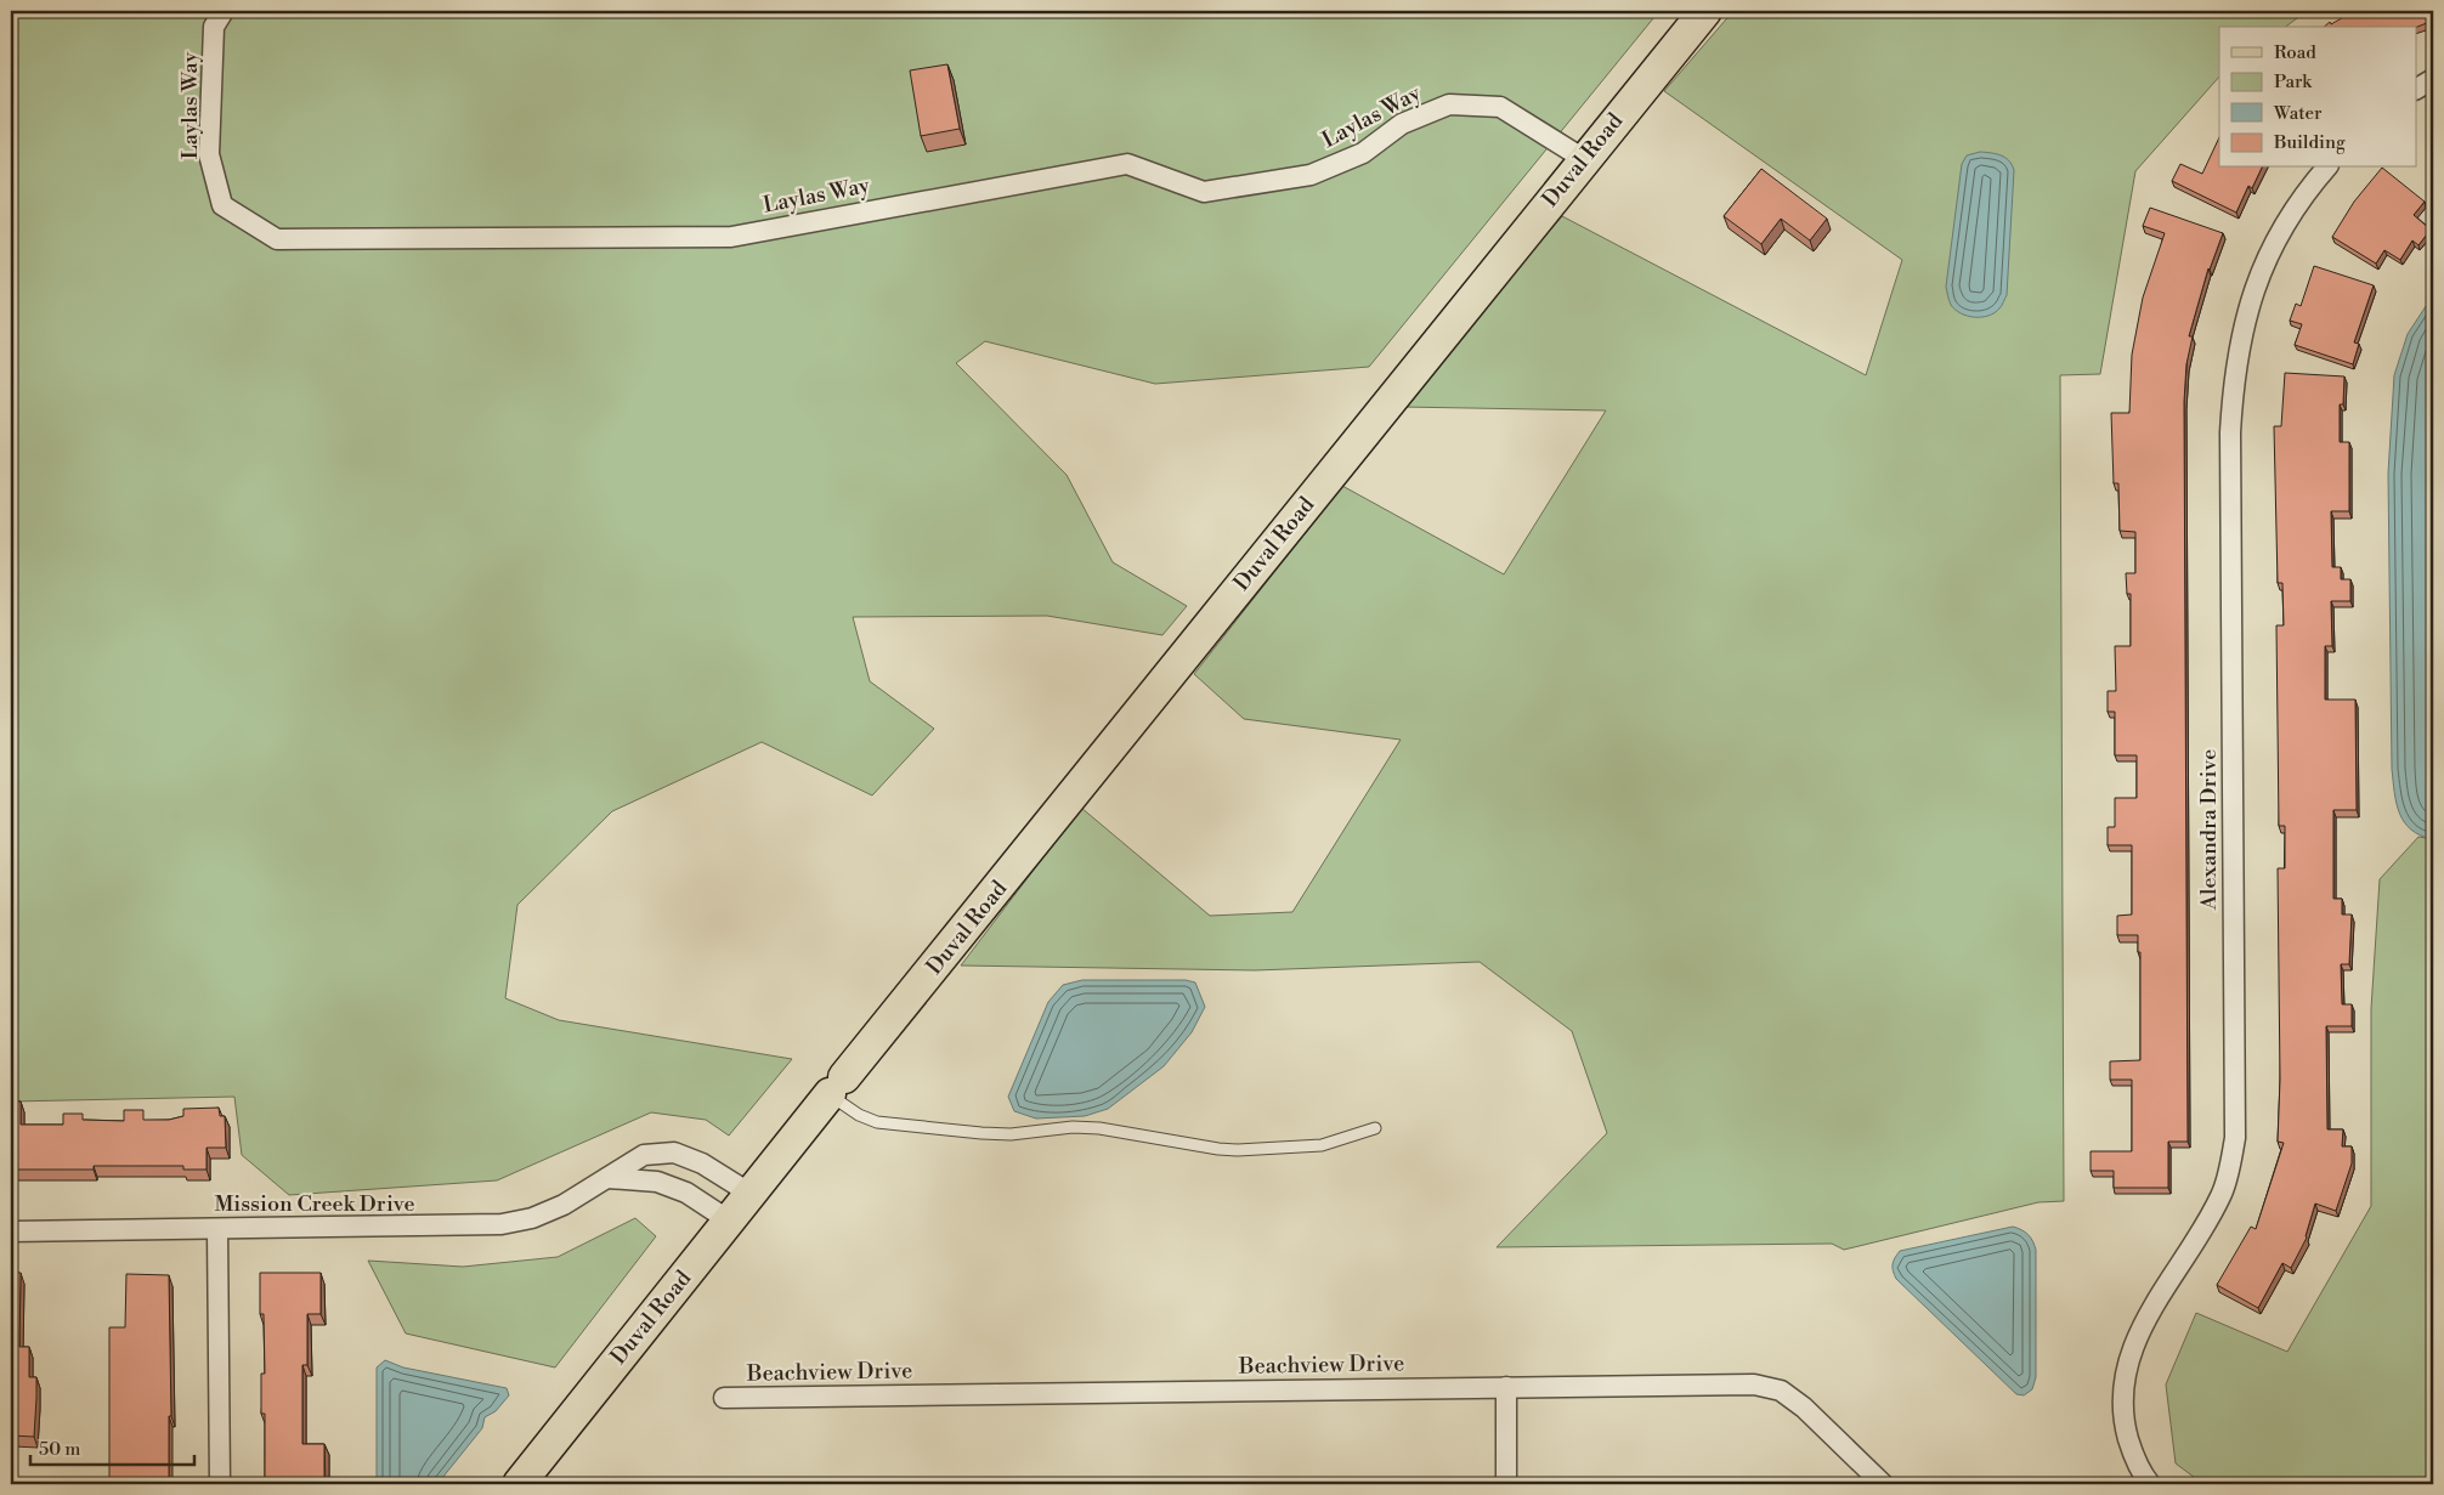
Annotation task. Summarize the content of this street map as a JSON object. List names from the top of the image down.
{
  "streets": {
    "main road": ["Duval Road"],
    "street": [
      "Laylas Way",
      "Alexandra Drive",
      "Mission Creek Drive",
      "Beachview Drive"
    ]
  },
  "crossings": [
    ["Laylas Way", "Duval Road"],
    ["Duval Road", "Mission Creek Drive"]
  ],
  "legend": [
    "Road",
    "Park",
    "Water",
    "Building"
  ],
  "scale_bar": "50 m"
}
